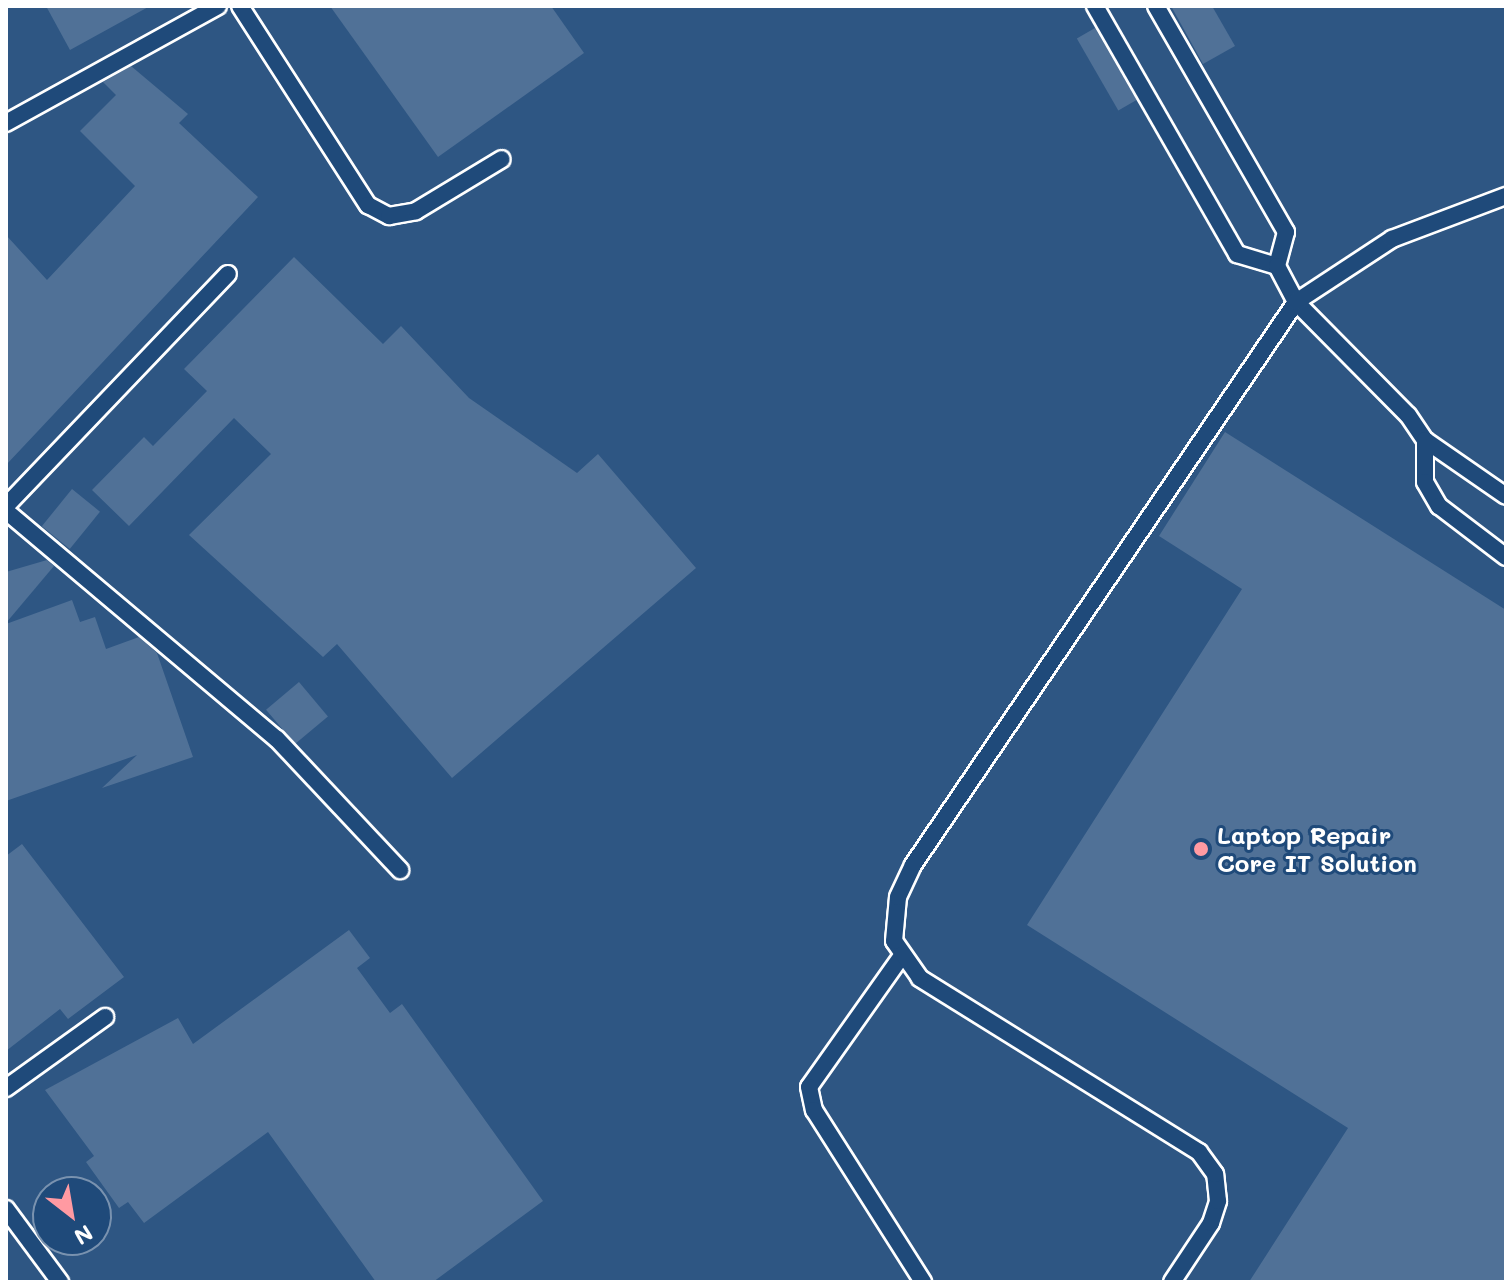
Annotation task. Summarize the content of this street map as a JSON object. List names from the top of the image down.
{
  "places": ["Laptop Repair Core IT Solution"],
  "north": "bottom right"
}
